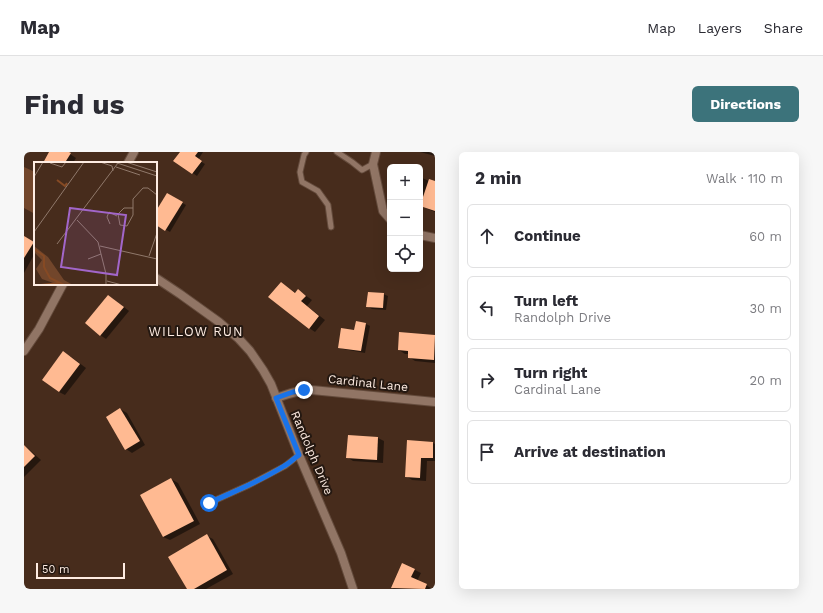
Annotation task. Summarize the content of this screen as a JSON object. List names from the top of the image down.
{
  "streets": {
    "street": ["Cardinal Lane", "Randolph Drive"]
  },
  "crossings": [
    ["Cardinal Lane", "Randolph Drive"]
  ],
  "districts": ["WILLOW RUN"],
  "scale_bar": "50 m",
  "page": {
    "header": "Map",
    "nav": ["Map", "Layers", "Share"],
    "buttons": "Directions",
    "title": "Find us",
    "heading": ["2 min", "Walk · 110 m"],
    "map_buttons": ["+", "−"],
    "list": [
      ["Continue", "60 m"],
      ["Turn left", "Randolph Drive", "30 m"],
      ["Turn right", "Cardinal Lane", "20 m"],
      "Arrive at destination"
    ],
    "scale": "50 m"
  }
}
